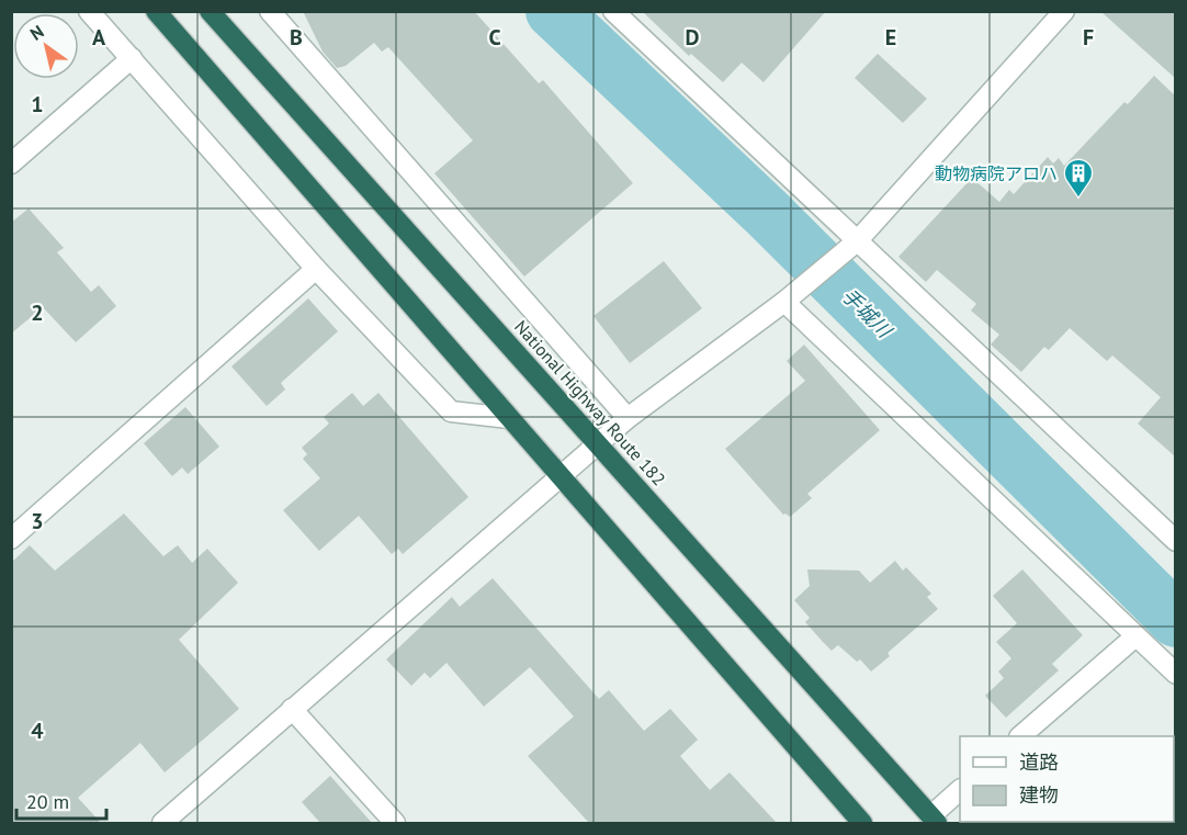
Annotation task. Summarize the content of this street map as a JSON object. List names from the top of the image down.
{
  "streets": {
    "highway": ["National Highway Route 182"]
  },
  "water": ["手城川"],
  "places": {
    "building": ["動物病院アロハ"]
  },
  "legend": ["道路", "建物"],
  "scale_bar": "20 m",
  "north": "top left",
  "grid": {
    "columns": [
      "A",
      "B",
      "C",
      "D",
      "E",
      "F"
    ],
    "rows": [
      "1",
      "2",
      "3",
      "4"
    ]
  }
}
